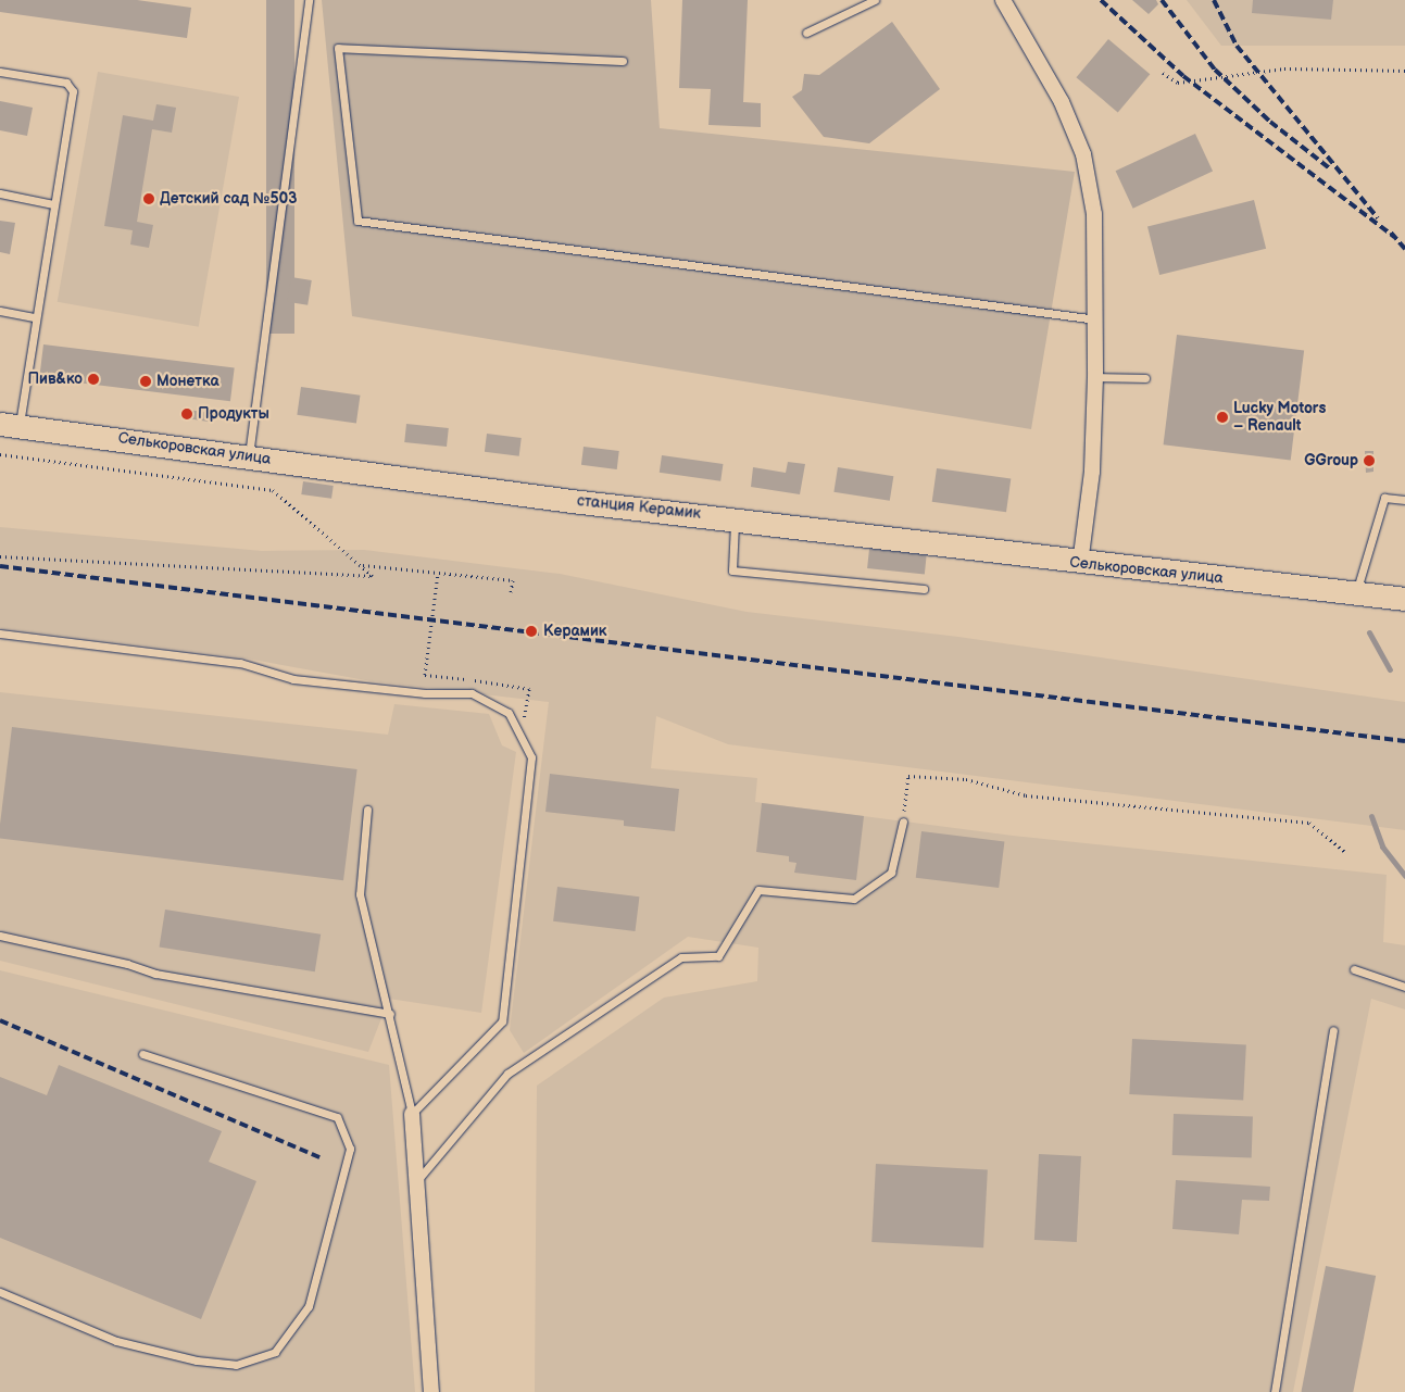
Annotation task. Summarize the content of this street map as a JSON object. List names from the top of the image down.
{
  "streets": {
    "main road": ["Селькоровская улица", "станция Керамик"]
  },
  "crossings": [
    ["Селькоровская улица", "станция Керамик"]
  ],
  "places": [
    "Детский сад №503",
    "Пив&ко",
    "Монетка",
    "Продукты",
    "Lucky Motors – Renault",
    "GGroup",
    "Керамик"
  ]
}
